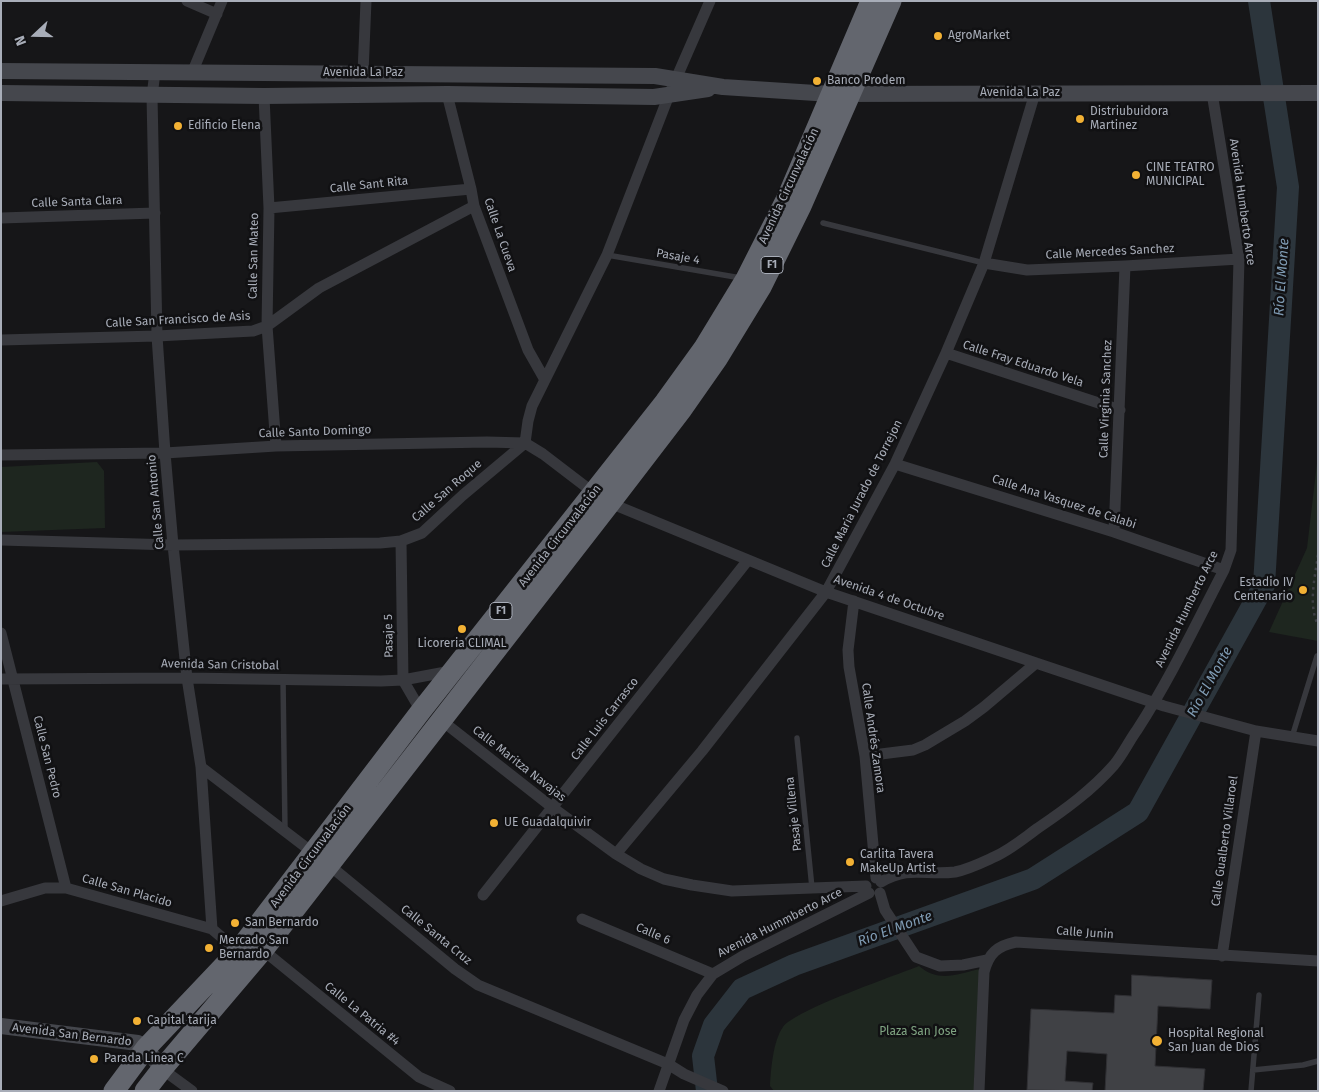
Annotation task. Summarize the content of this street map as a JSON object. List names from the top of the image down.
{
  "streets": {
    "highway": ["Avenida Circunvalación", "F1"],
    "street": [
      "Avenida La Paz",
      "Calle Sant Rita",
      "Calle Santa Clara",
      "Avenida Humberto Arce",
      "Calle La Cueva",
      "Calle Mercedes Sanchez",
      "Calle San Mateo",
      "Calle San Francisco de Asis",
      "Calle Fray Eduardo Vela",
      "Calle Virginia Sanchez",
      "Calle Santo Domingo",
      "Calle San Roque",
      "Calle Maria Jurado de Torrejon",
      "Calle San Antonio",
      "Calle Ana Vasquez de Calabi",
      "Avenida 4 de Octubre",
      "Pasaje 5",
      "Avenida San Cristobal",
      "Calle Luis Carrasco",
      "Calle Andrés Zamora",
      "Calle San Pedro",
      "Calle Maritza Navajas",
      "Calle Gualberto Villaroel",
      "Calle San Placido",
      "Avenida Hummberto Arce",
      "Calle Junin",
      "Calle 6",
      "Calle Santa Cruz",
      "Calle La Patria #4",
      "Avenida San Bernardo"
    ],
    "lane": ["Pasaje 4", "Pasaje Villena"]
  },
  "crossings": [
    ["Avenida La Paz", "Avenida Circunvalación"],
    ["Avenida La Paz", "Avenida Humberto Arce"],
    ["Avenida La Paz", "Calle La Cueva"],
    ["Avenida La Paz", "Calle San Mateo"],
    ["Avenida La Paz", "Calle Maria Jurado de Torrejon"],
    ["Avenida La Paz", "Calle San Antonio"],
    ["Calle Sant Rita", "Calle La Cueva"],
    ["Calle Sant Rita", "Calle San Mateo"],
    ["Avenida Circunvalación", "Pasaje 4"],
    ["Avenida Circunvalación", "Avenida 4 de Octubre"],
    ["Avenida Circunvalación", "Calle Maritza Navajas"],
    ["Avenida Circunvalación", "Calle San Placido"],
    ["Avenida Circunvalación", "Calle Santa Cruz"],
    ["Avenida Circunvalación", "Calle La Patria #4"],
    ["Avenida Circunvalación", "Avenida San Bernardo"],
    ["Calle Santa Clara", "Calle San Antonio"],
    ["Avenida Humberto Arce", "Calle Mercedes Sanchez"],
    ["Avenida Humberto Arce", "Calle Ana Vasquez de Calabi"],
    ["Avenida Humberto Arce", "Avenida 4 de Octubre"],
    ["Avenida Humberto Arce", "Calle Andrés Zamora"],
    ["Avenida Humberto Arce", "Calle Maritza Navajas"],
    ["Avenida Humberto Arce", "Avenida Hummberto Arce"],
    ["Calle La Cueva", "Calle San Francisco de Asis"],
    ["Calle Mercedes Sanchez", "Calle Virginia Sanchez"],
    ["Calle Mercedes Sanchez", "Calle Maria Jurado de Torrejon"],
    ["Calle San Mateo", "Calle San Francisco de Asis"],
    ["Calle San Mateo", "Calle Santo Domingo"],
    ["Calle San Francisco de Asis", "Calle San Antonio"],
    ["Calle Fray Eduardo Vela", "Calle Virginia Sanchez"],
    ["Calle Fray Eduardo Vela", "Calle Maria Jurado de Torrejon"],
    ["Calle Virginia Sanchez", "Calle Ana Vasquez de Calabi"],
    ["Calle Santo Domingo", "Calle San Roque"],
    ["Calle Santo Domingo", "Calle San Antonio"],
    ["Calle San Roque", "Calle San Antonio"],
    ["Calle San Roque", "Pasaje 5"],
    ["Calle Maria Jurado de Torrejon", "Calle Ana Vasquez de Calabi"],
    ["Calle Maria Jurado de Torrejon", "Avenida 4 de Octubre"],
    ["Calle Maria Jurado de Torrejon", "Calle Maritza Navajas"],
    ["Calle San Antonio", "Avenida San Cristobal"],
    ["Calle San Antonio", "Calle San Placido"],
    ["Calle San Antonio", "Calle Santa Cruz"],
    ["Avenida 4 de Octubre", "Calle Luis Carrasco"],
    ["Avenida 4 de Octubre", "Calle Andrés Zamora"],
    ["Avenida 4 de Octubre", "Calle Gualberto Villaroel"],
    ["Pasaje 5", "Avenida San Cristobal"],
    ["Avenida San Cristobal", "Calle San Pedro"],
    ["Calle Luis Carrasco", "Calle Maritza Navajas"],
    ["Calle Andrés Zamora", "Calle Maritza Navajas"],
    ["Calle Andrés Zamora", "Avenida Hummberto Arce"],
    ["Calle Andrés Zamora", "Calle Junin"],
    ["Calle San Pedro", "Calle San Placido"],
    ["Calle Maritza Navajas", "Pasaje Villena"],
    ["Calle Maritza Navajas", "Avenida Hummberto Arce"],
    ["Calle Gualberto Villaroel", "Calle Junin"],
    ["Avenida Hummberto Arce", "Calle 6"],
    ["Avenida Hummberto Arce", "Calle Santa Cruz"]
  ],
  "water": ["Río El Monte"],
  "parks": ["Plaza San Jose"],
  "places": [
    "AgroMarket",
    "Banco Prodem",
    "Distriubuidora Martinez",
    "Edificio Elena",
    "CINE TEATRO MUNICIPAL",
    "Estadio IV Centenario",
    "Licoreria CLIMAL",
    "UE Guadalquivir",
    "Carlita Tavera MakeUp Artist",
    "San Bernardo",
    "Mercado San Bernardo",
    "Capital tarija",
    "Hospital Regional San Juan de Dios",
    "Parada Linea C"
  ],
  "north": "left"
}
